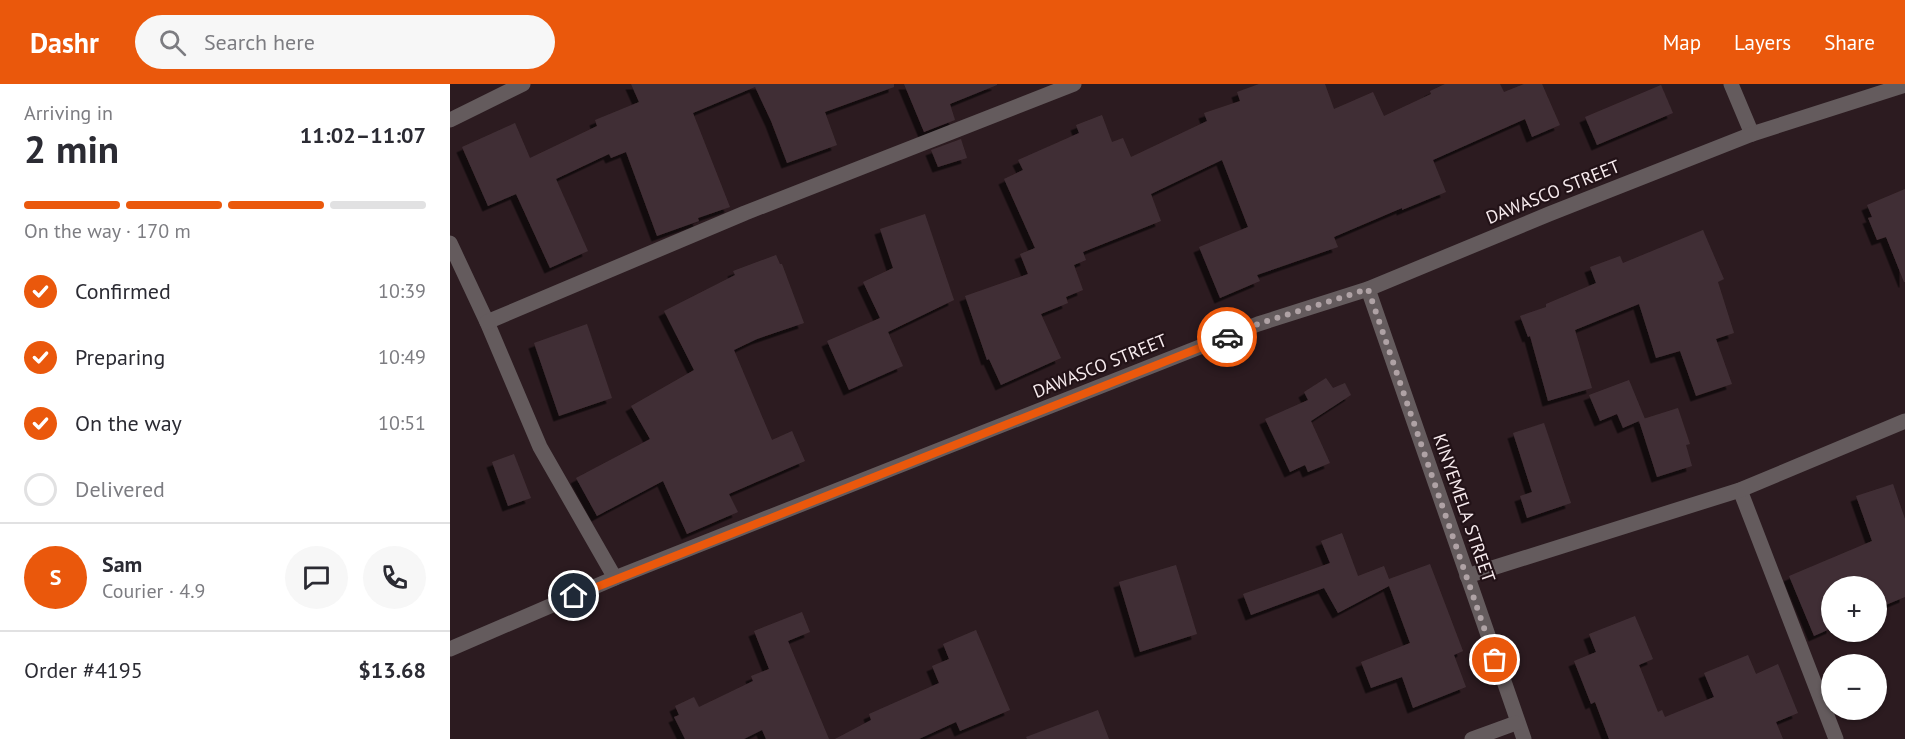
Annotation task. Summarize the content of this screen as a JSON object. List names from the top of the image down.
{
  "streets": {
    "street": ["DAWASCO STREET", "KINYEMELA STREET"]
  },
  "crossings": [
    ["DAWASCO STREET", "KINYEMELA STREET"]
  ],
  "page": {
    "header": "Dashr",
    "search": "Search here",
    "nav": ["Map", "Layers", "Share"],
    "heading": ["2 min", "Arriving in", "11:02–11:07"],
    "panel": [
      "Sam",
      "Courier · 4.9",
      "Order #4195",
      "$13.68"
    ],
    "bar": "On the way · 170 m",
    "list": [
      ["Confirmed", "10:39"],
      ["Preparing", "10:49"],
      ["On the way", "10:51"],
      "Delivered"
    ],
    "round": "S",
    "map_buttons": ["+", "−"]
  }
}
